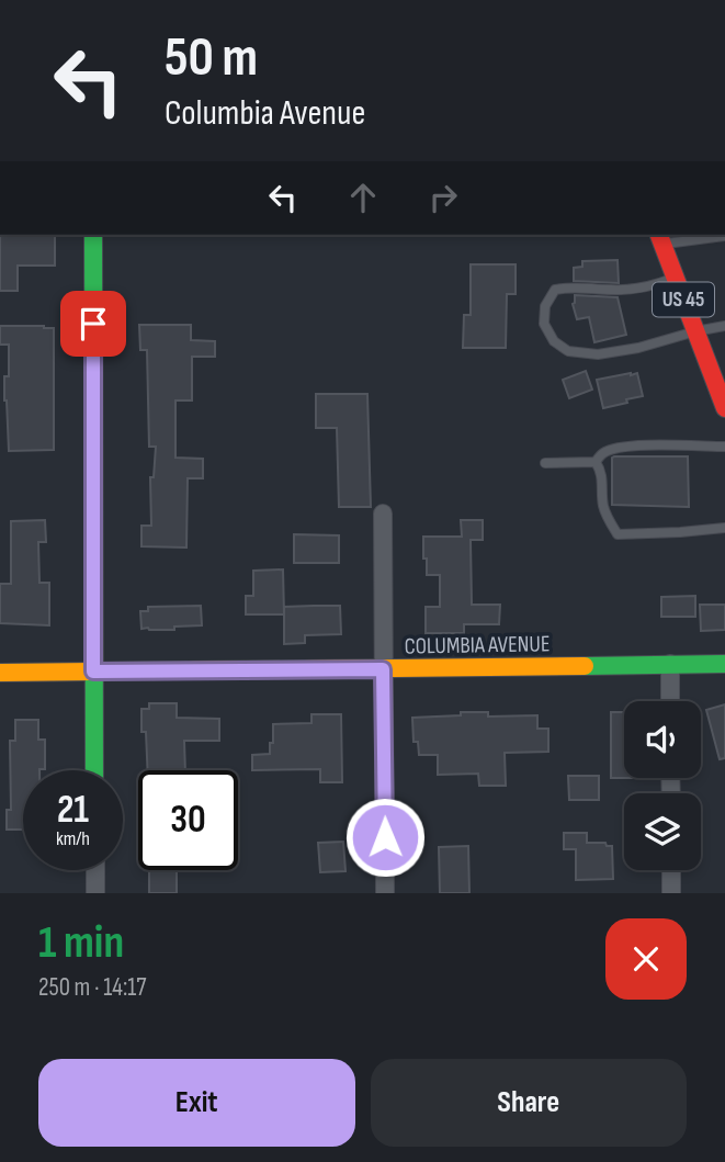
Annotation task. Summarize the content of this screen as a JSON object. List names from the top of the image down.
{
  "streets": {
    "street": ["US 45", "COLUMBIA AVENUE"]
  },
  "page": {
    "turn": ["50 m", "Columbia Avenue"],
    "speed": "21 km/h",
    "limit": "30",
    "heading": ["1 min", "250 m · 14:17"],
    "buttons": ["Exit", "Share"]
  }
}
